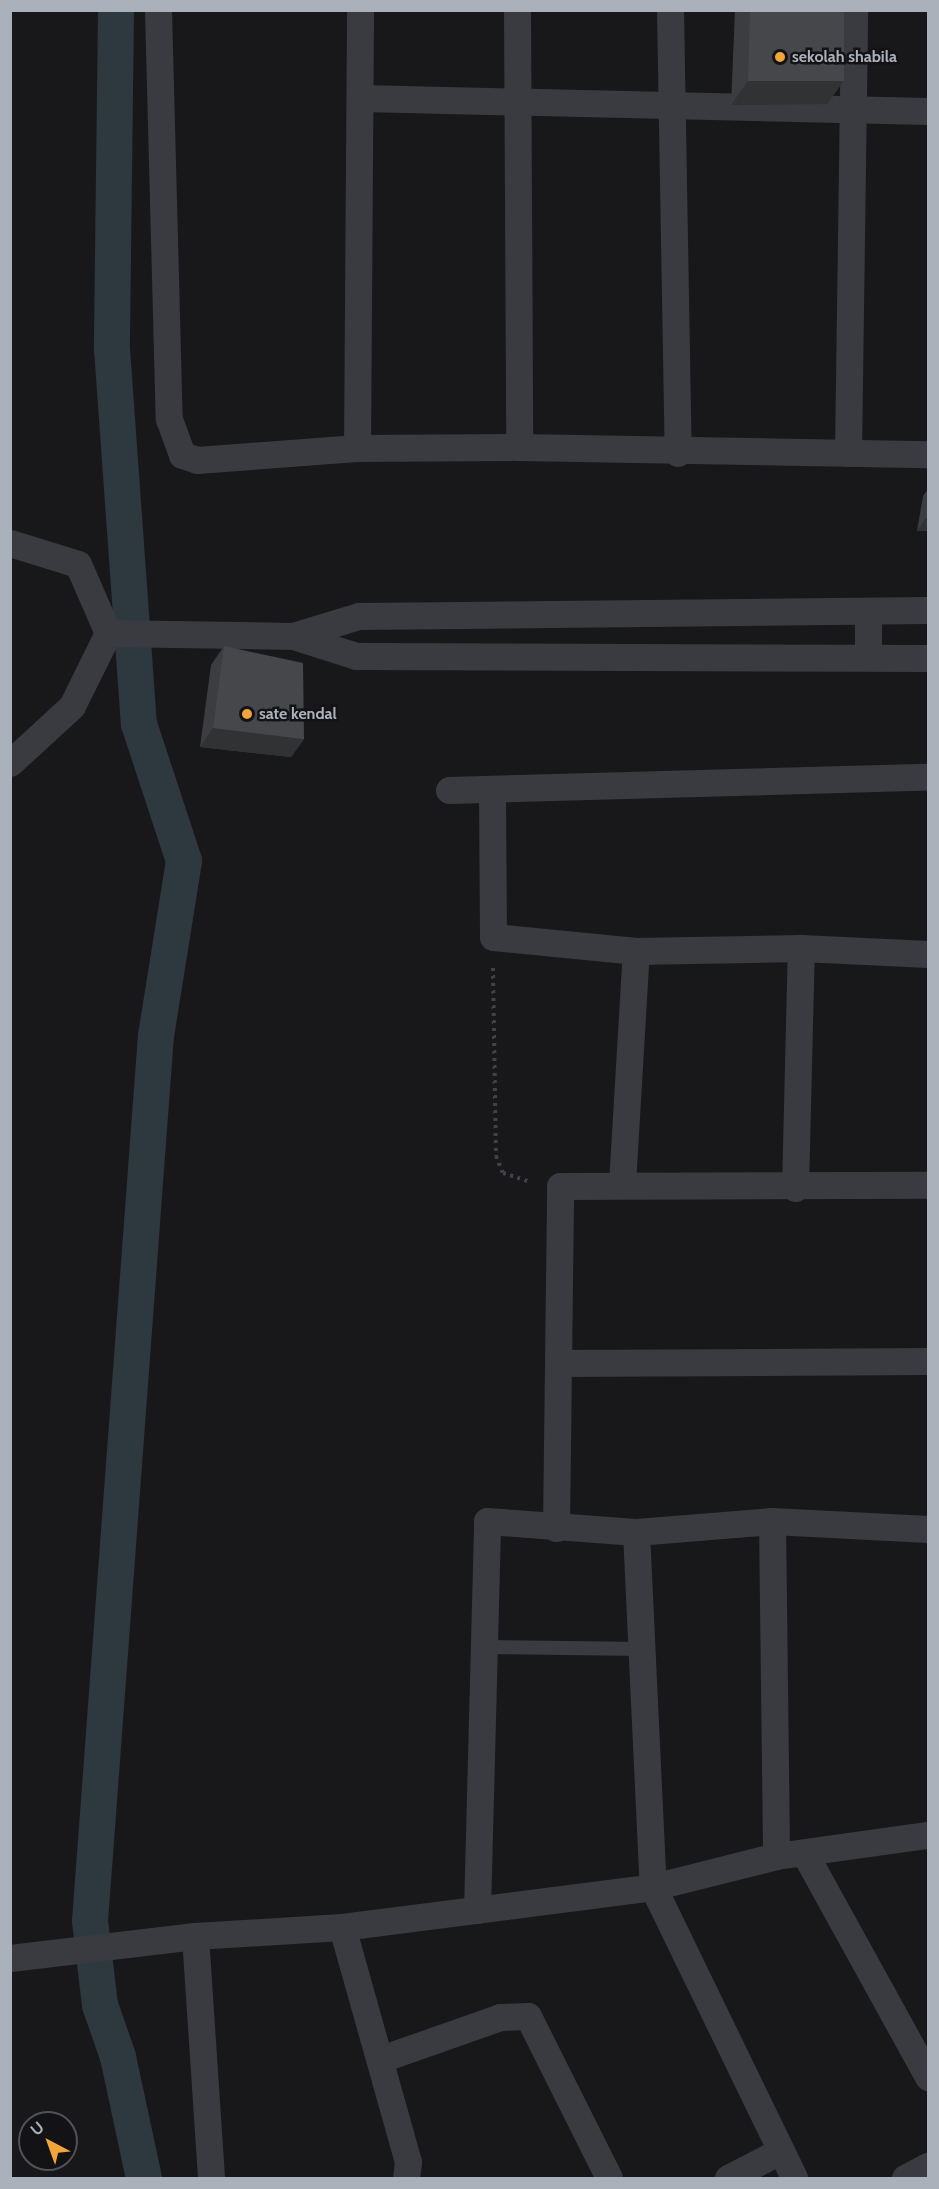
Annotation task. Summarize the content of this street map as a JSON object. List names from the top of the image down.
{
  "places": ["sekolah shabila", "sate kendal"],
  "north": "top left"
}
